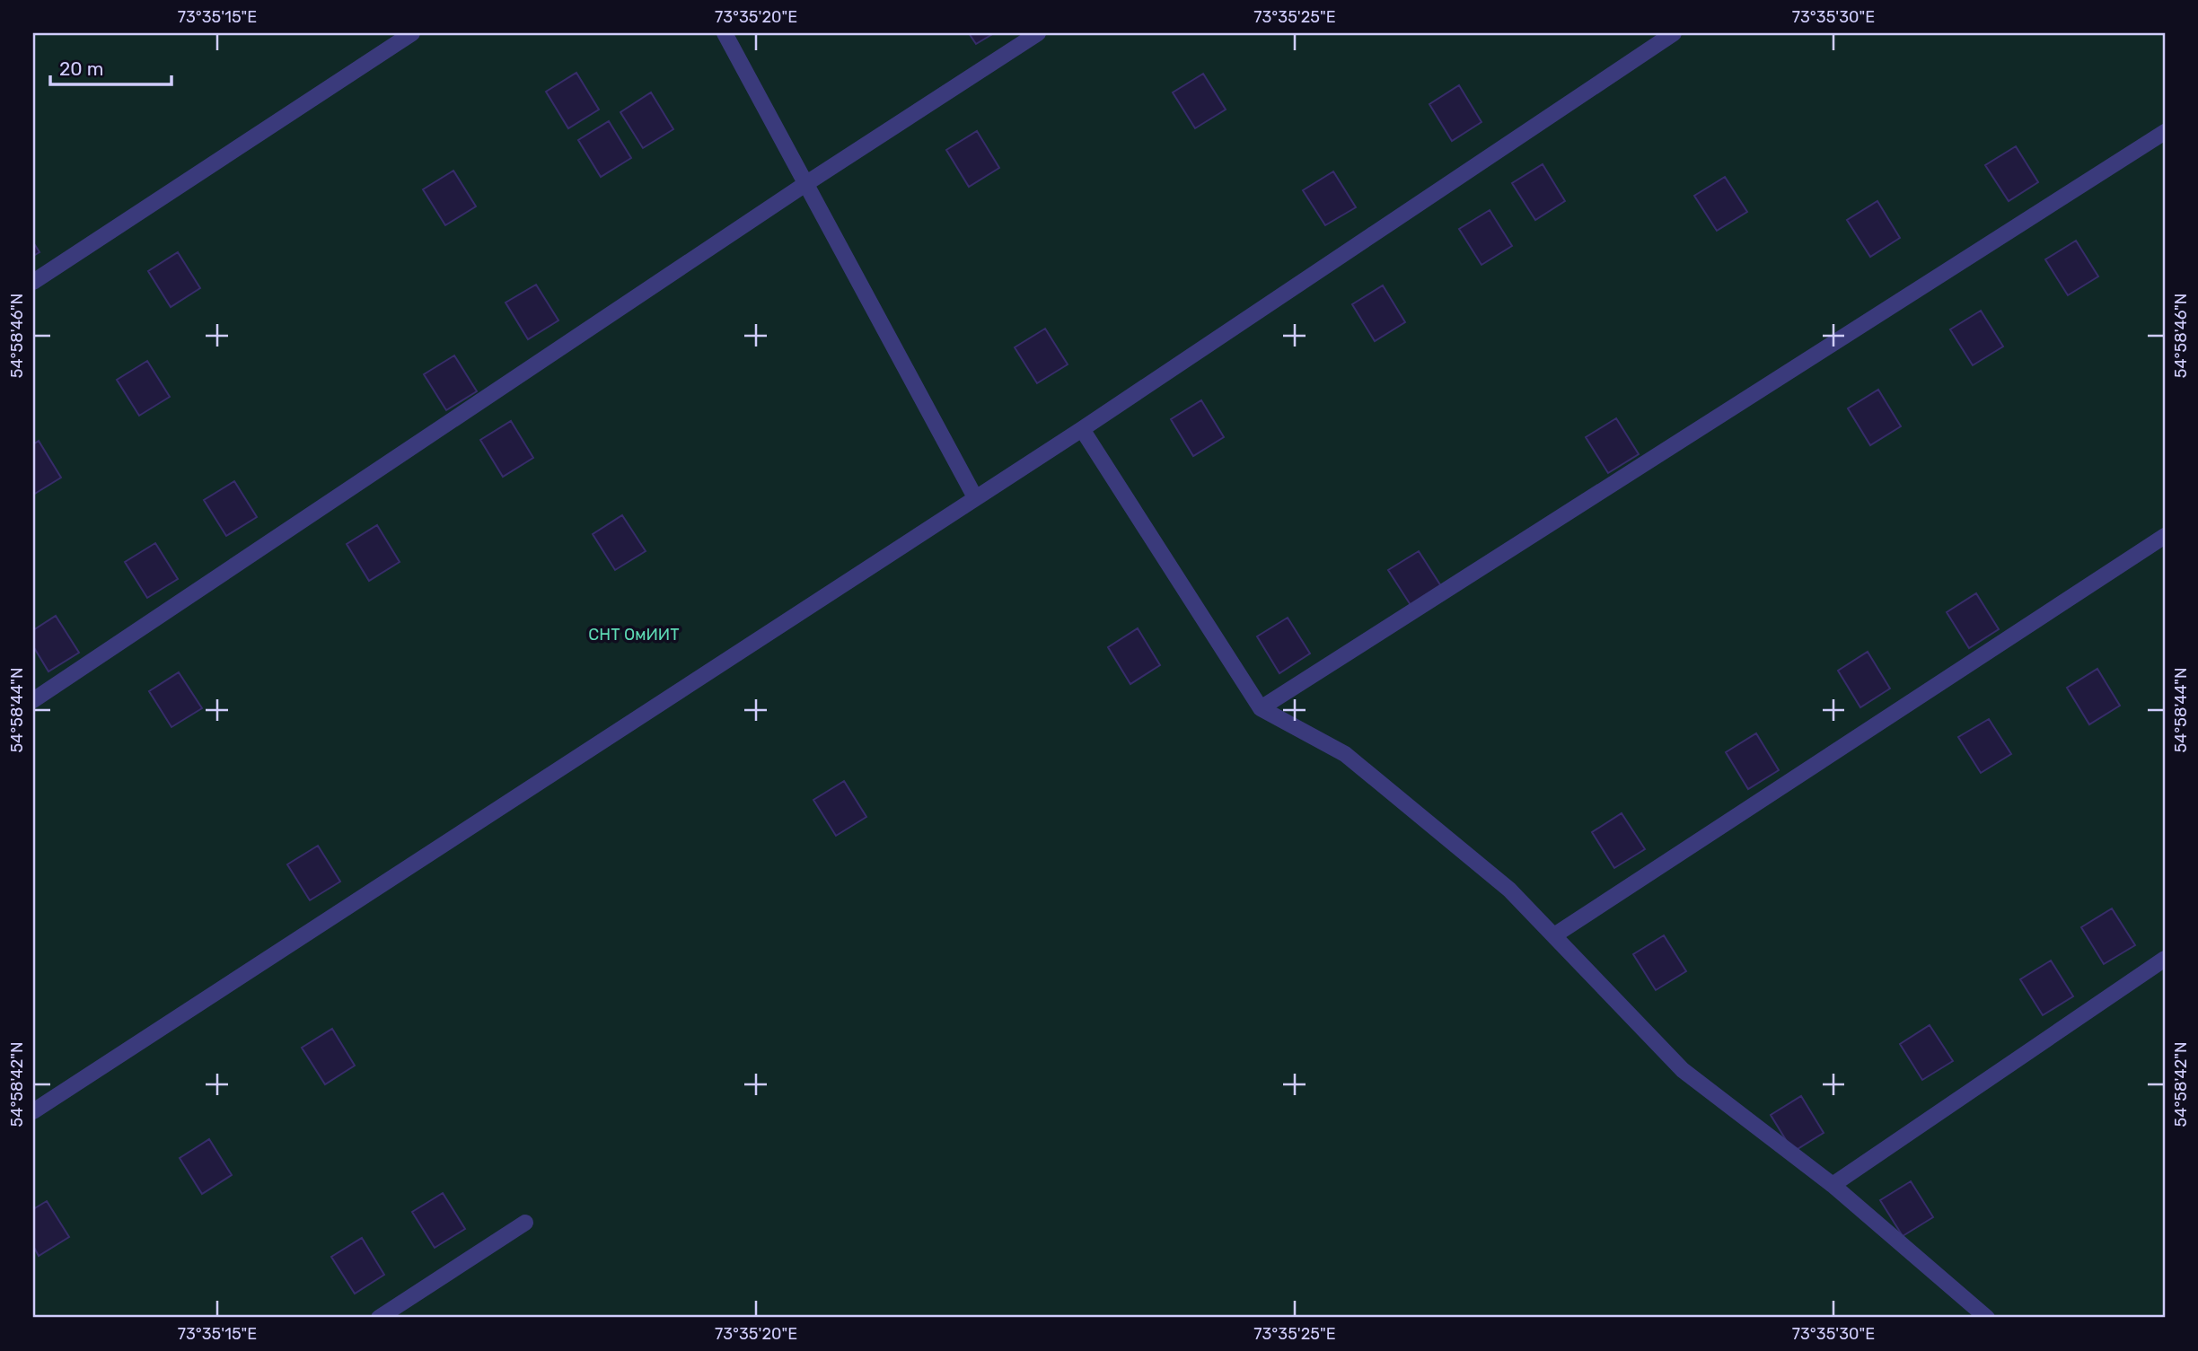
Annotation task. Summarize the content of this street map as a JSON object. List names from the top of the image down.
{
  "parks": ["СНТ ОмИИТ"],
  "scale_bar": "20 m",
  "coordinates": [
    "73°35'15\"E",
    "73°35'20\"E",
    "73°35'25\"E",
    "73°35'30\"E",
    "54°58'46\"N",
    "54°58'44\"N",
    "54°58'42\"N"
  ]
}
